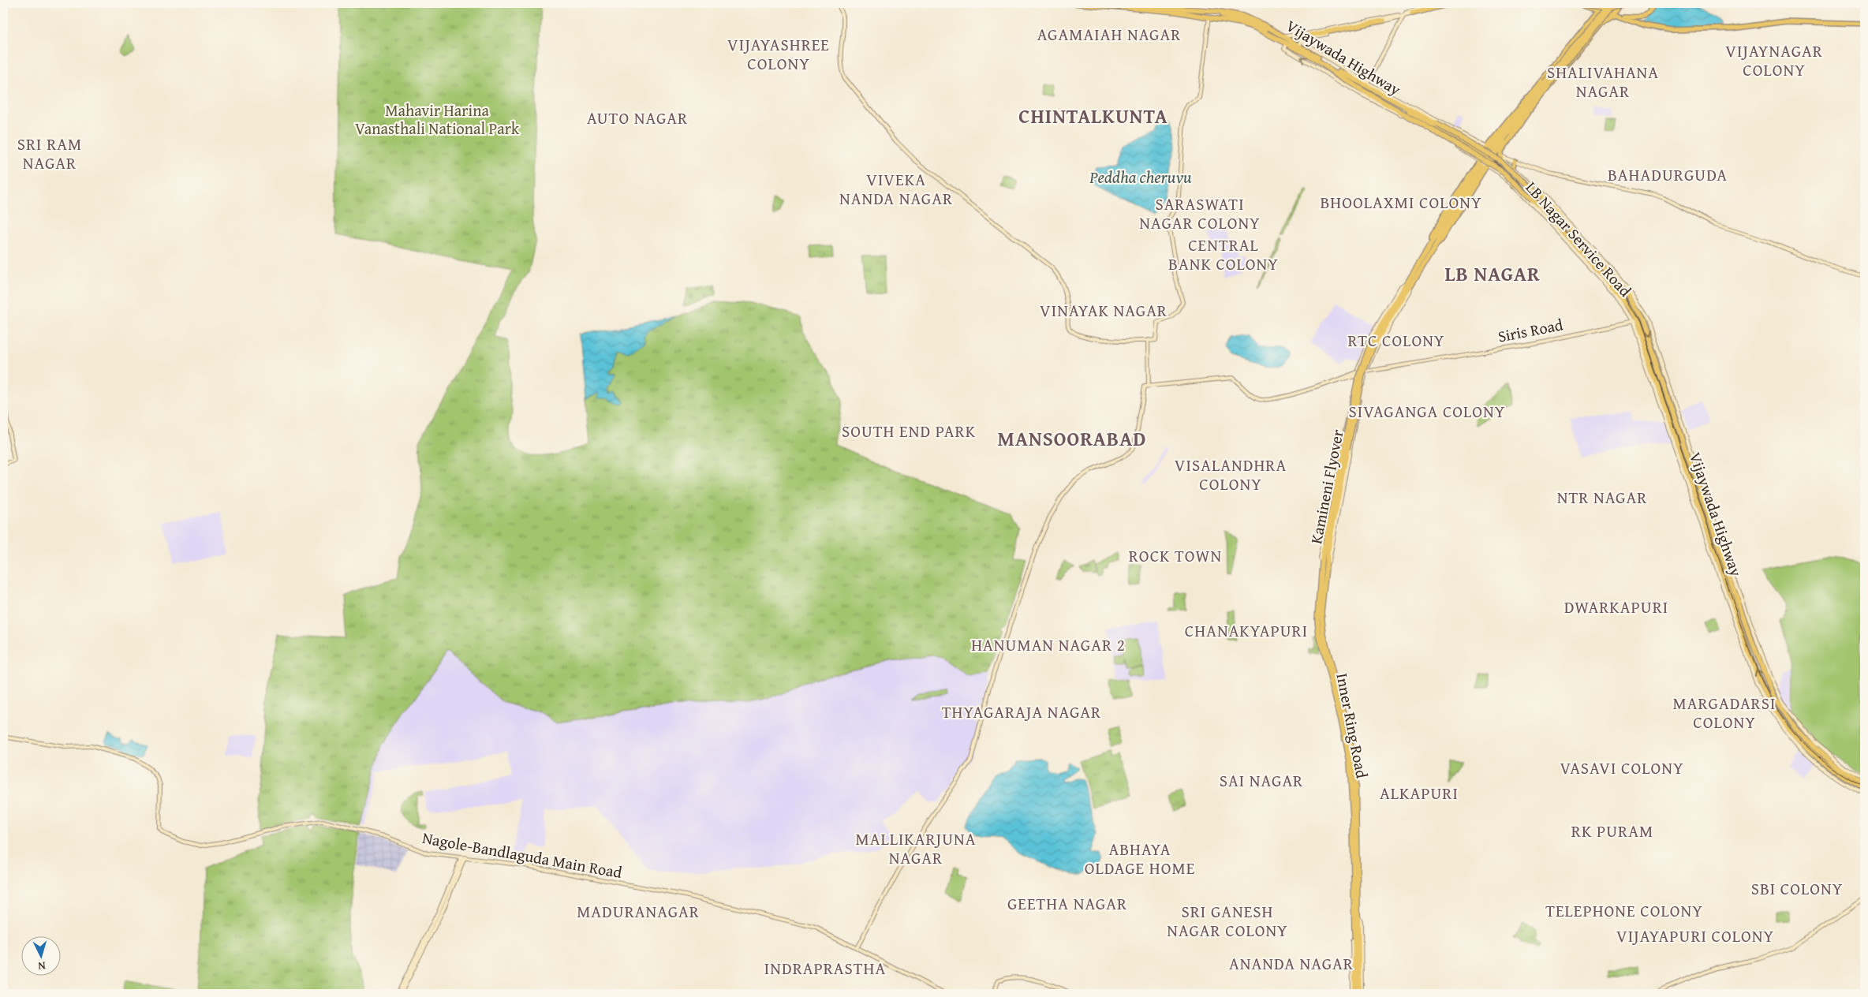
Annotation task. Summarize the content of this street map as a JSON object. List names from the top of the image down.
{
  "streets": {
    "highway": ["Vijaywada Highway", "Kamineni Flyover", "Inner Ring Road"],
    "street": ["LB Nagar Service Road", "Siris Road", "Nagole-Bandlaguda Main Road"]
  },
  "crossings": [
    ["Vijaywada Highway", "LB Nagar Service Road"],
    ["Vijaywada Highway", "Siris Road"],
    ["LB Nagar Service Road", "Siris Road"],
    ["Kamineni Flyover", "Inner Ring Road"]
  ],
  "districts": [
    "AGAMAIAH NAGAR",
    "VIJAYASHREE COLONY",
    "VIJAYNAGAR COLONY",
    "SHALIVAHANA NAGAR",
    "CHINTALKUNTA",
    "AUTO NAGAR",
    "SRI RAM NAGAR",
    "BAHADURGUDA",
    "VIVEKA NANDA NAGAR",
    "BHOOLAXMI COLONY",
    "SARASWATI NAGAR COLONY",
    "CENTRAL BANK COLONY",
    "LB NAGAR",
    "VINAYAK NAGAR",
    "RTC COLONY",
    "SIVAGANGA COLONY",
    "SOUTH END PARK",
    "MANSOORABAD",
    "VISALANDHRA COLONY",
    "NTR NAGAR",
    "ROCK TOWN",
    "DWARKAPURI",
    "CHANAKYAPURI",
    "HANUMAN NAGAR 2",
    "MARGADARSI COLONY",
    "THYAGARAJA NAGAR",
    "VASAVI COLONY",
    "SAI NAGAR",
    "ALKAPURI",
    "RK PURAM",
    "MALLIKARJUNA NAGAR",
    "ABHAYA OLDAGE HOME",
    "SBI COLONY",
    "GEETHA NAGAR",
    "TELEPHONE COLONY",
    "MADURANAGAR",
    "SRI GANESH NAGAR COLONY",
    "VIJAYAPURI COLONY",
    "ANANDA NAGAR",
    "INDRAPRASTHA"
  ],
  "water": ["Peddha cheruvu"],
  "parks": ["Mahavir Harina Vanasthali National Park"],
  "north": "bottom"
}
